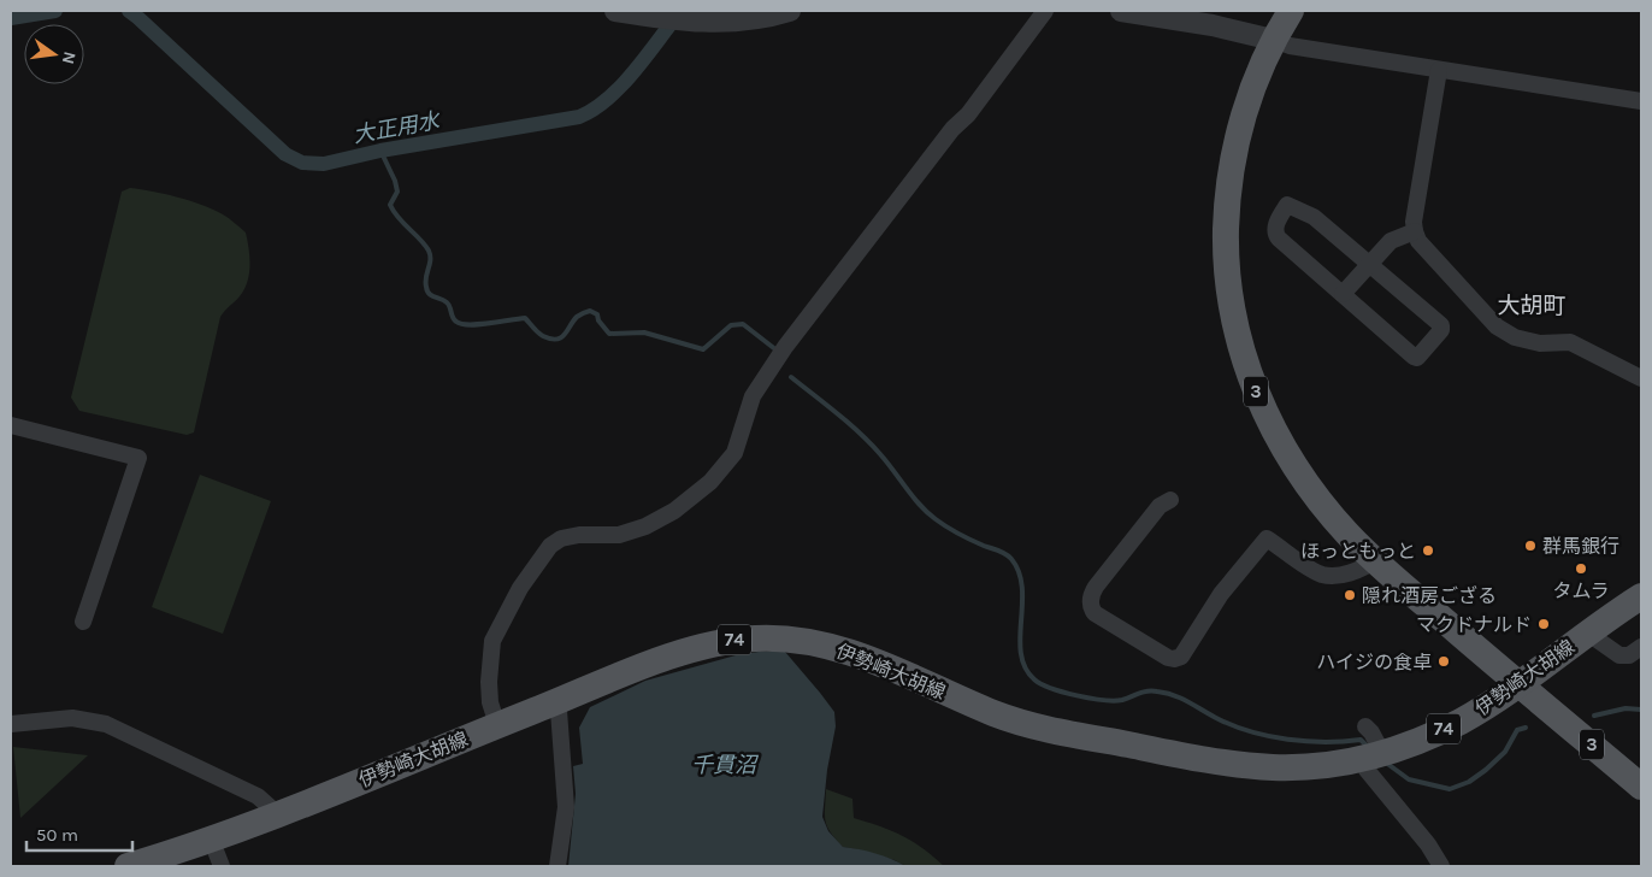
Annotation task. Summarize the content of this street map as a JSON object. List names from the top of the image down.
{
  "streets": {
    "main road": ["3", "74", "伊勢崎大胡線"]
  },
  "crossings": [
    ["3", "伊勢崎大胡線"]
  ],
  "districts": ["大胡町"],
  "water": ["大正用水", "千貫沼"],
  "places": [
    "群馬銀行",
    "ほっともっと",
    "タムラ",
    "隠れ酒房ござる",
    "マクドナルド",
    "ハイジの食卓"
  ],
  "scale_bar": "50 m",
  "north": "right"
}
